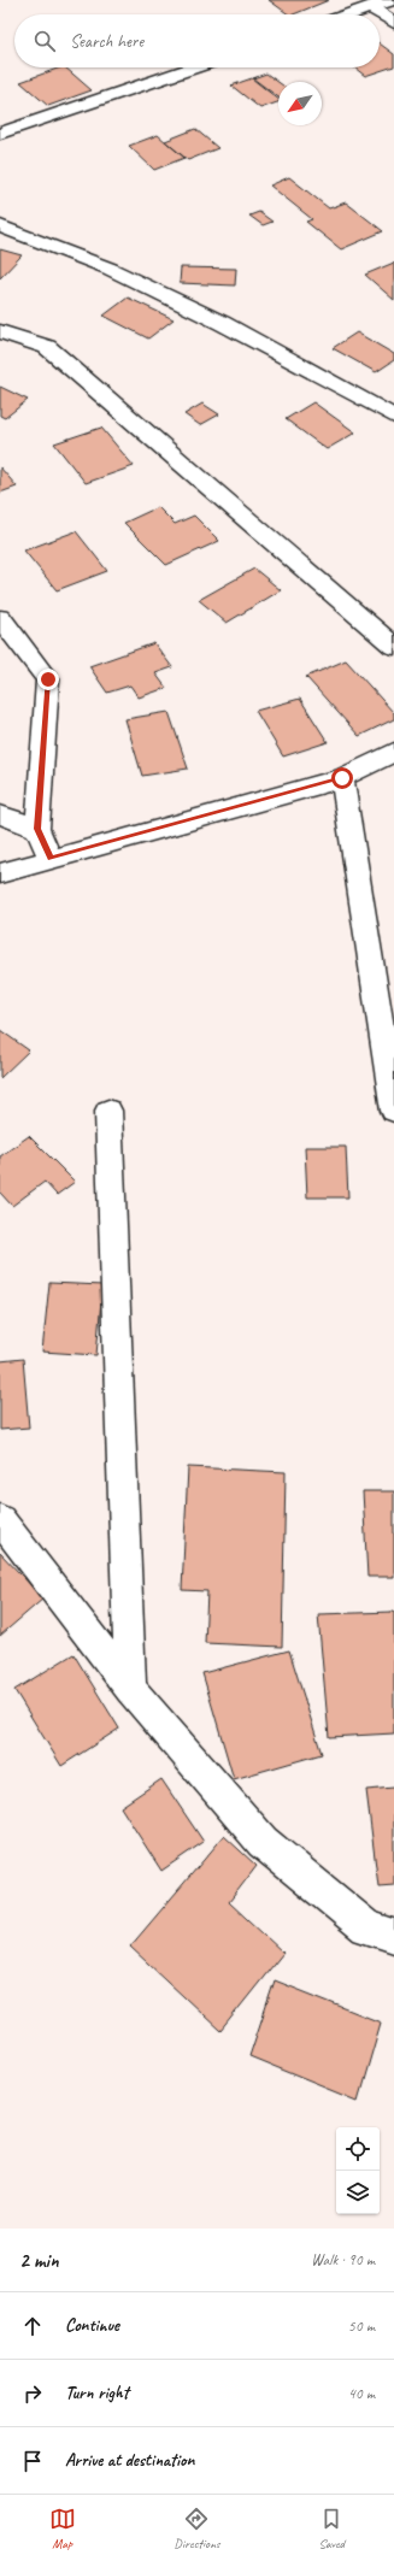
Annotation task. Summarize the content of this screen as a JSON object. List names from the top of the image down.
{
  "north": "bottom left",
  "page": {
    "search": "Search here",
    "heading": ["2 min", "Walk · 90 m"],
    "list": [
      ["Continue", "50 m"],
      ["Turn right", "40 m"],
      "Arrive at destination"
    ],
    "nav": ["Map", "Directions", "Saved"]
  }
}
